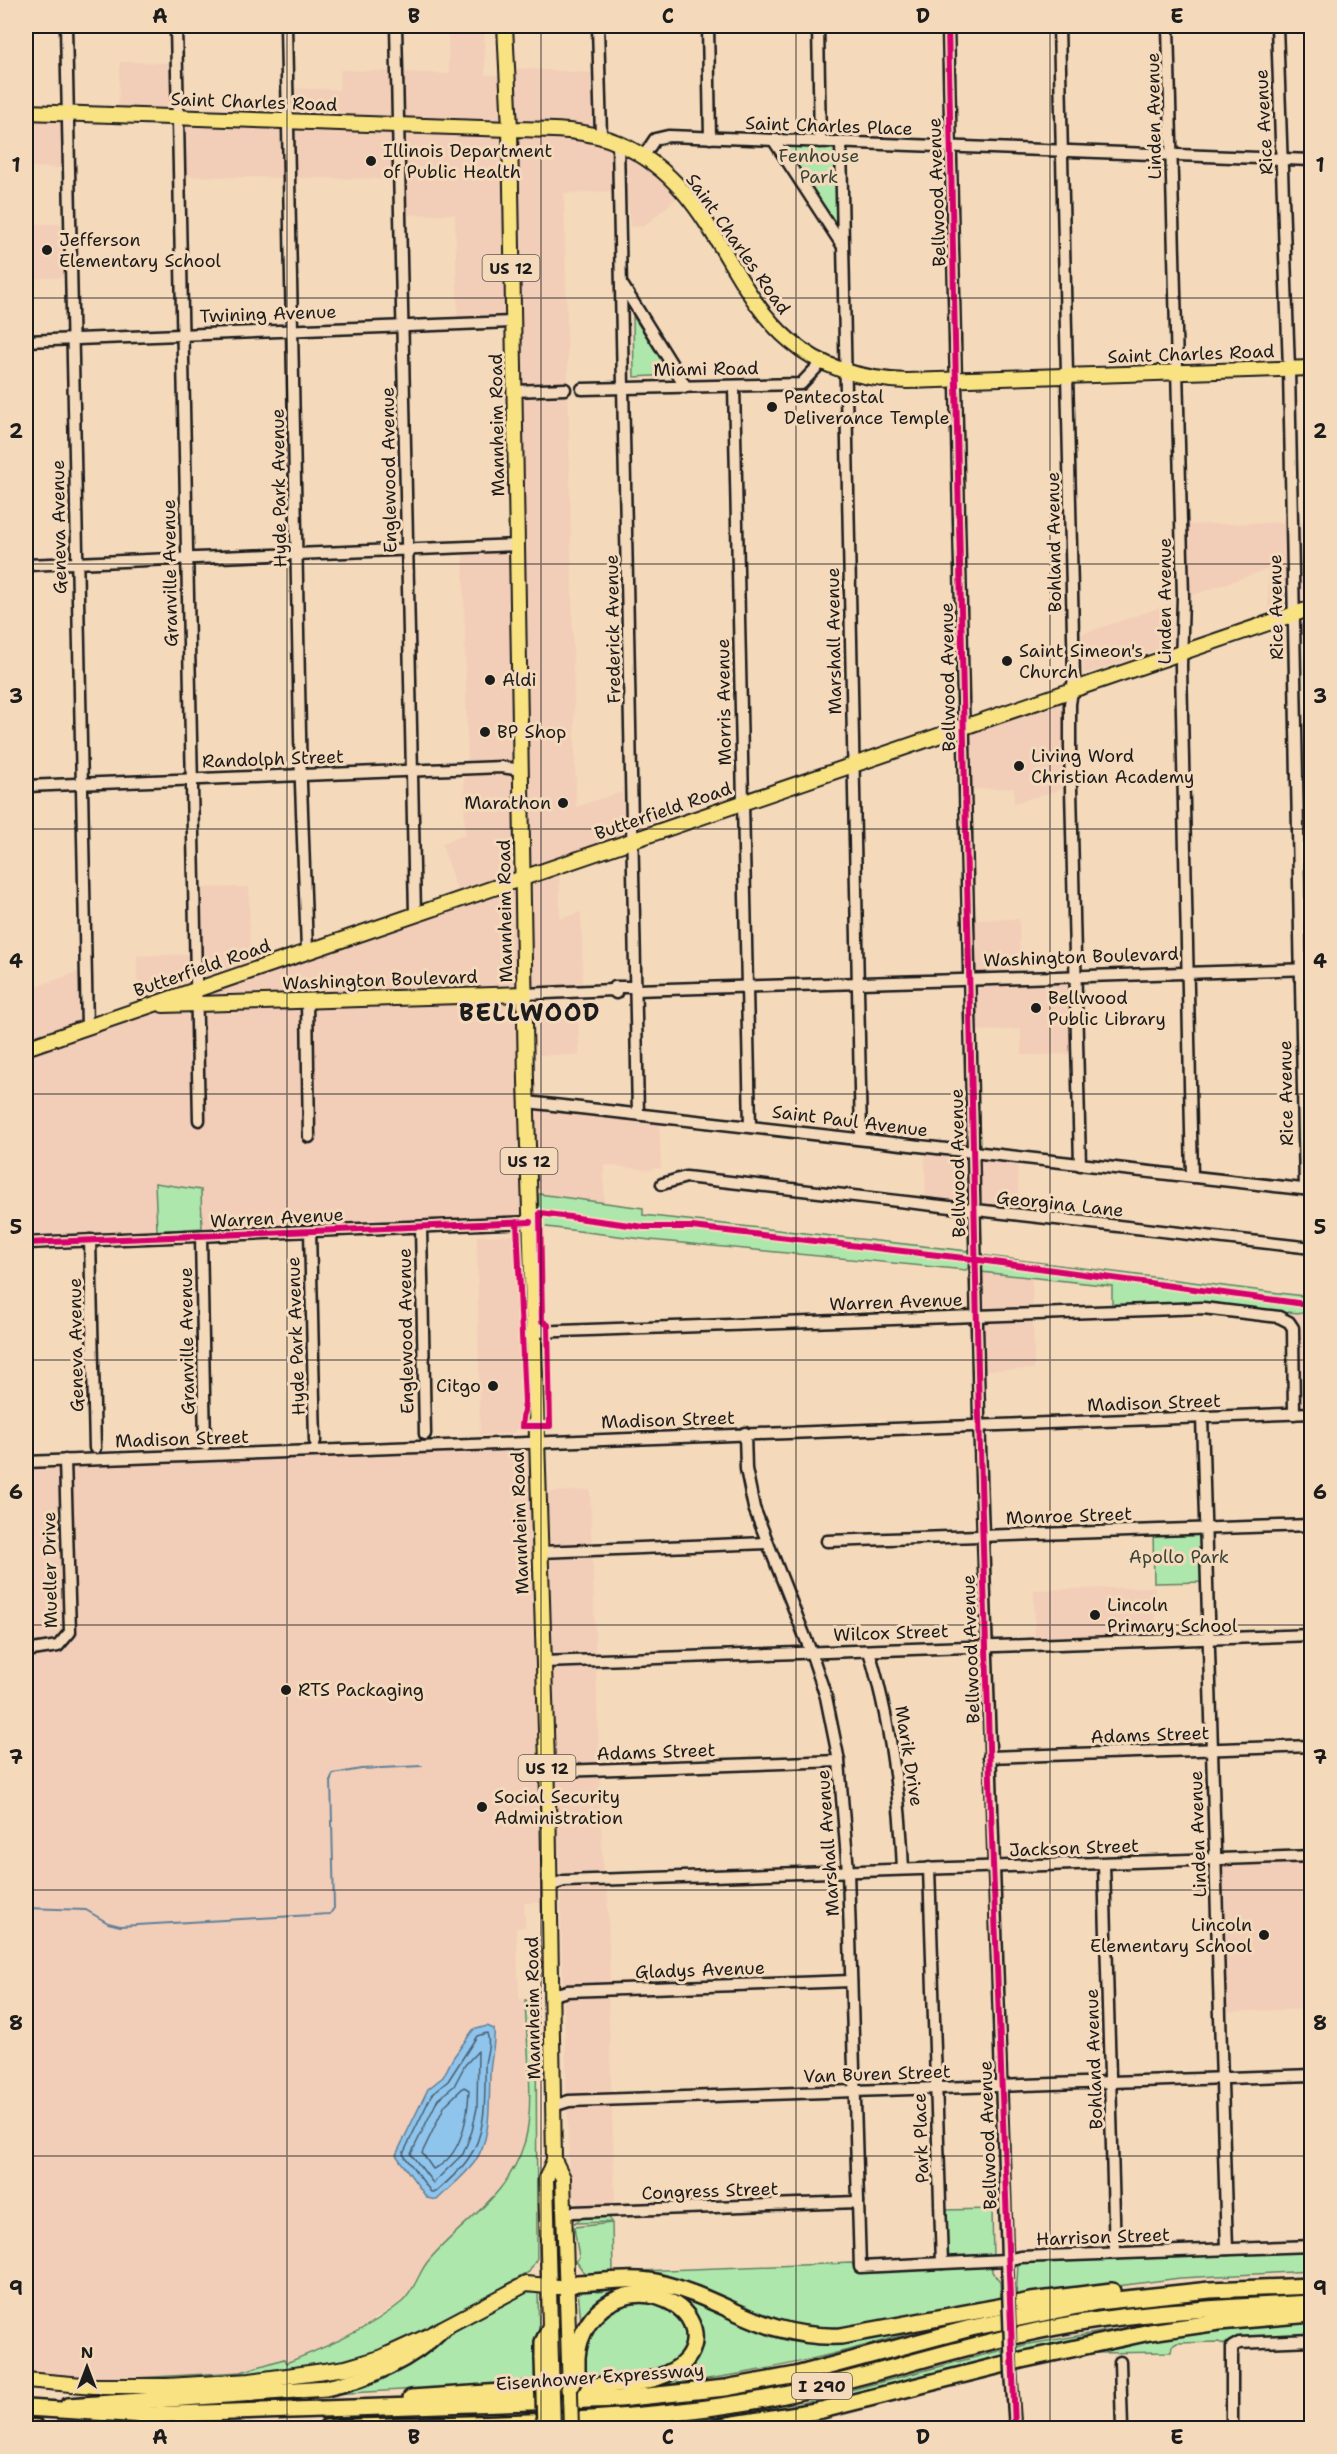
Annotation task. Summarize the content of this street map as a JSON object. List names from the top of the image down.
{
  "streets": {
    "highway": ["Eisenhower Expressway", "I 290"],
    "main road": [
      "Saint Charles Road",
      "US 12",
      "Mannheim Road",
      "Butterfield Road",
      "Washington Boulevard"
    ],
    "street": [
      "Linden Avenue",
      "Rice Avenue",
      "Saint Charles Place",
      "Bellwood Avenue",
      "Twining Avenue",
      "Miami Road",
      "Englewood Avenue",
      "Hyde Park Avenue",
      "Geneva Avenue",
      "Bohland Avenue",
      "Granville Avenue",
      "Frederick Avenue",
      "Marshall Avenue",
      "Morris Avenue",
      "Randolph Street",
      "Saint Paul Avenue",
      "Georgina Lane",
      "Warren Avenue",
      "Madison Street",
      "Monroe Street",
      "Mueller Drive",
      "Wilcox Street",
      "Adams Street",
      "Marik Drive",
      "Jackson Street",
      "Gladys Avenue",
      "Van Buren Street",
      "Park Place",
      "Congress Street",
      "Harrison Street"
    ]
  },
  "crossings": [
    ["Saint Charles Road", "Linden Avenue"],
    ["Saint Charles Road", "Rice Avenue"],
    ["Saint Charles Road", "Saint Charles Place"],
    ["Saint Charles Road", "Bellwood Avenue"],
    ["Saint Charles Road", "US 12"],
    ["Saint Charles Road", "Miami Road"],
    ["Saint Charles Road", "Mannheim Road"],
    ["Saint Charles Road", "Englewood Avenue"],
    ["Saint Charles Road", "Hyde Park Avenue"],
    ["Saint Charles Road", "Geneva Avenue"],
    ["Saint Charles Road", "Bohland Avenue"],
    ["Saint Charles Road", "Granville Avenue"],
    ["Saint Charles Road", "Frederick Avenue"],
    ["Saint Charles Road", "Marshall Avenue"],
    ["Linden Avenue", "Saint Charles Place"],
    ["Linden Avenue", "Butterfield Road"],
    ["Linden Avenue", "Washington Boulevard"],
    ["Linden Avenue", "Saint Paul Avenue"],
    ["Linden Avenue", "Madison Street"],
    ["Linden Avenue", "Monroe Street"],
    ["Linden Avenue", "Wilcox Street"],
    ["Linden Avenue", "Adams Street"],
    ["Linden Avenue", "Jackson Street"],
    ["Linden Avenue", "Van Buren Street"],
    ["Linden Avenue", "Harrison Street"],
    ["Rice Avenue", "Saint Charles Place"],
    ["Rice Avenue", "Butterfield Road"],
    ["Rice Avenue", "Washington Boulevard"],
    ["Rice Avenue", "Saint Paul Avenue"],
    ["Saint Charles Place", "Bellwood Avenue"],
    ["Saint Charles Place", "Bohland Avenue"],
    ["Saint Charles Place", "Marshall Avenue"],
    ["Bellwood Avenue", "Butterfield Road"],
    ["Bellwood Avenue", "Washington Boulevard"],
    ["Bellwood Avenue", "Saint Paul Avenue"],
    ["Bellwood Avenue", "Georgina Lane"],
    ["Bellwood Avenue", "Warren Avenue"],
    ["Bellwood Avenue", "Madison Street"],
    ["Bellwood Avenue", "Monroe Street"],
    ["Bellwood Avenue", "Wilcox Street"],
    ["Bellwood Avenue", "Adams Street"],
    ["Bellwood Avenue", "Jackson Street"],
    ["Bellwood Avenue", "Van Buren Street"],
    ["Bellwood Avenue", "Harrison Street"],
    ["US 12", "Mannheim Road"],
    ["Twining Avenue", "Mannheim Road"],
    ["Twining Avenue", "Englewood Avenue"],
    ["Twining Avenue", "Hyde Park Avenue"],
    ["Twining Avenue", "Geneva Avenue"],
    ["Twining Avenue", "Granville Avenue"],
    ["Miami Road", "Frederick Avenue"],
    ["Miami Road", "Morris Avenue"],
    ["Mannheim Road", "Randolph Street"],
    ["Mannheim Road", "Butterfield Road"],
    ["Mannheim Road", "Washington Boulevard"],
    ["Mannheim Road", "Saint Paul Avenue"],
    ["Mannheim Road", "Warren Avenue"],
    ["Mannheim Road", "Madison Street"],
    ["Mannheim Road", "Wilcox Street"],
    ["Mannheim Road", "Adams Street"],
    ["Mannheim Road", "Jackson Street"],
    ["Mannheim Road", "Gladys Avenue"],
    ["Mannheim Road", "Van Buren Street"],
    ["Mannheim Road", "Congress Street"],
    ["Englewood Avenue", "Randolph Street"],
    ["Englewood Avenue", "Butterfield Road"],
    ["Englewood Avenue", "Warren Avenue"],
    ["Hyde Park Avenue", "Randolph Street"],
    ["Hyde Park Avenue", "Butterfield Road"],
    ["Hyde Park Avenue", "Warren Avenue"],
    ["Geneva Avenue", "Randolph Street"],
    ["Geneva Avenue", "Butterfield Road"],
    ["Geneva Avenue", "Warren Avenue"],
    ["Bohland Avenue", "Butterfield Road"],
    ["Bohland Avenue", "Washington Boulevard"],
    ["Bohland Avenue", "Saint Paul Avenue"],
    ["Bohland Avenue", "Jackson Street"],
    ["Bohland Avenue", "Van Buren Street"],
    ["Bohland Avenue", "Harrison Street"],
    ["Granville Avenue", "Randolph Street"],
    ["Granville Avenue", "Butterfield Road"],
    ["Granville Avenue", "Washington Boulevard"],
    ["Granville Avenue", "Warren Avenue"],
    ["Frederick Avenue", "Butterfield Road"],
    ["Frederick Avenue", "Washington Boulevard"],
    ["Frederick Avenue", "Saint Paul Avenue"],
    ["Marshall Avenue", "Butterfield Road"],
    ["Marshall Avenue", "Washington Boulevard"],
    ["Marshall Avenue", "Saint Paul Avenue"],
    ["Marshall Avenue", "Madison Street"],
    ["Marshall Avenue", "Wilcox Street"],
    ["Marshall Avenue", "Adams Street"],
    ["Marshall Avenue", "Jackson Street"],
    ["Marshall Avenue", "Gladys Avenue"],
    ["Marshall Avenue", "Van Buren Street"],
    ["Marshall Avenue", "Congress Street"],
    ["Marshall Avenue", "Harrison Street"],
    ["Morris Avenue", "Butterfield Road"],
    ["Morris Avenue", "Washington Boulevard"],
    ["Morris Avenue", "Saint Paul Avenue"],
    ["Butterfield Road", "Washington Boulevard"],
    ["Warren Avenue", "Madison Street"],
    ["Madison Street", "Mueller Drive"],
    ["Wilcox Street", "Marik Drive"],
    ["Marik Drive", "Jackson Street"],
    ["Jackson Street", "Park Place"],
    ["Van Buren Street", "Park Place"],
    ["Park Place", "Harrison Street"]
  ],
  "districts": ["BELLWOOD"],
  "parks": ["Fenhouse Park", "Apollo Park"],
  "places": [
    "Illinois Department of Public Health",
    "Jefferson Elementary School",
    "Pentecostal Deliverance Temple",
    "Saint Simeon's Church",
    "Aldi",
    "BP Shop",
    "Living Word Christian Academy",
    "Marathon",
    "Bellwood Public Library",
    "Citgo",
    "Lincoln Primary School",
    "RTS Packaging",
    "Social Security Administration",
    "Lincoln Elementary School"
  ],
  "north": "top",
  "grid": {
    "columns": [
      "A",
      "B",
      "C",
      "D",
      "E"
    ],
    "rows": [
      "1",
      "2",
      "3",
      "4",
      "5",
      "6",
      "7",
      "8",
      "9"
    ]
  }
}
